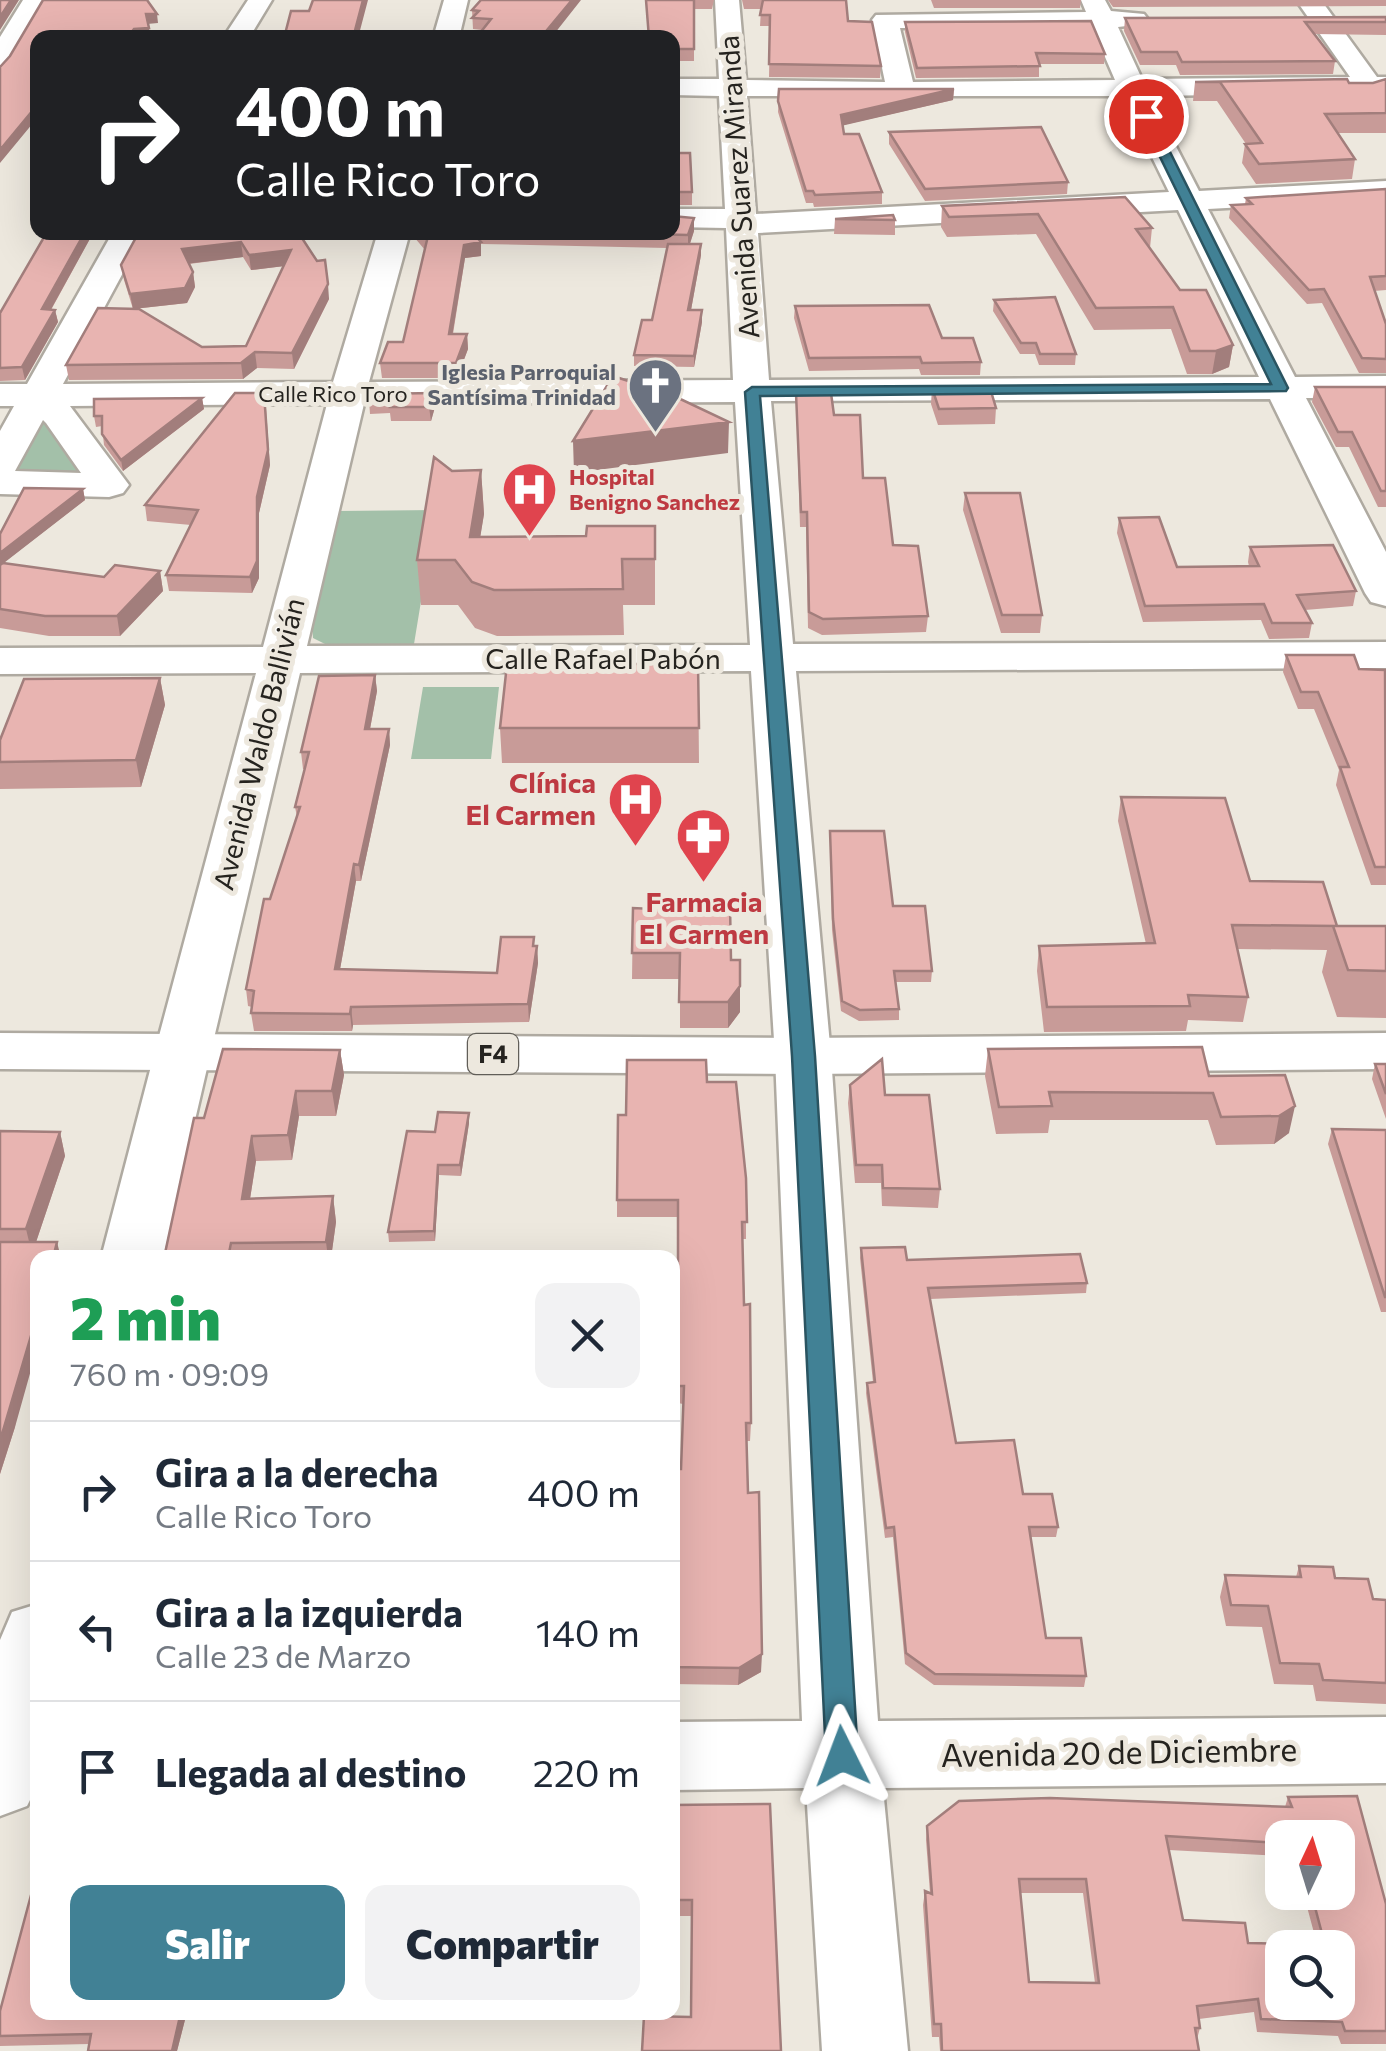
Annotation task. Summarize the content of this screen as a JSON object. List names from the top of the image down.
{
  "streets": {
    "main road": [
      "Avenida Suarez Miranda",
      "Calle Rico Toro",
      "Calle Rafael Pabón",
      "Avenida Waldo Ballivián",
      "F4",
      "Avenida 20 de Diciembre"
    ]
  },
  "crossings": [
    ["Avenida Suarez Miranda", "Calle Rico Toro"],
    ["Avenida Suarez Miranda", "Calle Rafael Pabón"],
    ["Avenida Suarez Miranda", "F4"],
    ["Avenida Suarez Miranda", "Avenida 20 de Diciembre"],
    ["Calle Rico Toro", "Avenida Waldo Ballivián"],
    ["Calle Rafael Pabón", "Avenida Waldo Ballivián"],
    ["Avenida Waldo Ballivián", "F4"]
  ],
  "places": {
    "church": ["Iglesia Parroquial Santísima Trinidad"],
    "hospital": ["Hospital Benigno Sanchez", "Clínica El Carmen"],
    "pharmacy": ["Farmacia El Carmen"]
  },
  "north": "top",
  "page": {
    "turn": ["400 m", "Calle Rico Toro"],
    "heading": ["2 min", "760 m · 09:09"],
    "list": [
      {
        "name": "Gira a la derecha",
        "note": "Calle Rico Toro",
        "value": "400 m"
      },
      {
        "name": "Gira a la izquierda",
        "note": "Calle 23 de Marzo",
        "value": "140 m"
      },
      {
        "name": "Llegada al destino",
        "value": "220 m"
      }
    ],
    "buttons": ["Salir", "Compartir"]
  }
}
